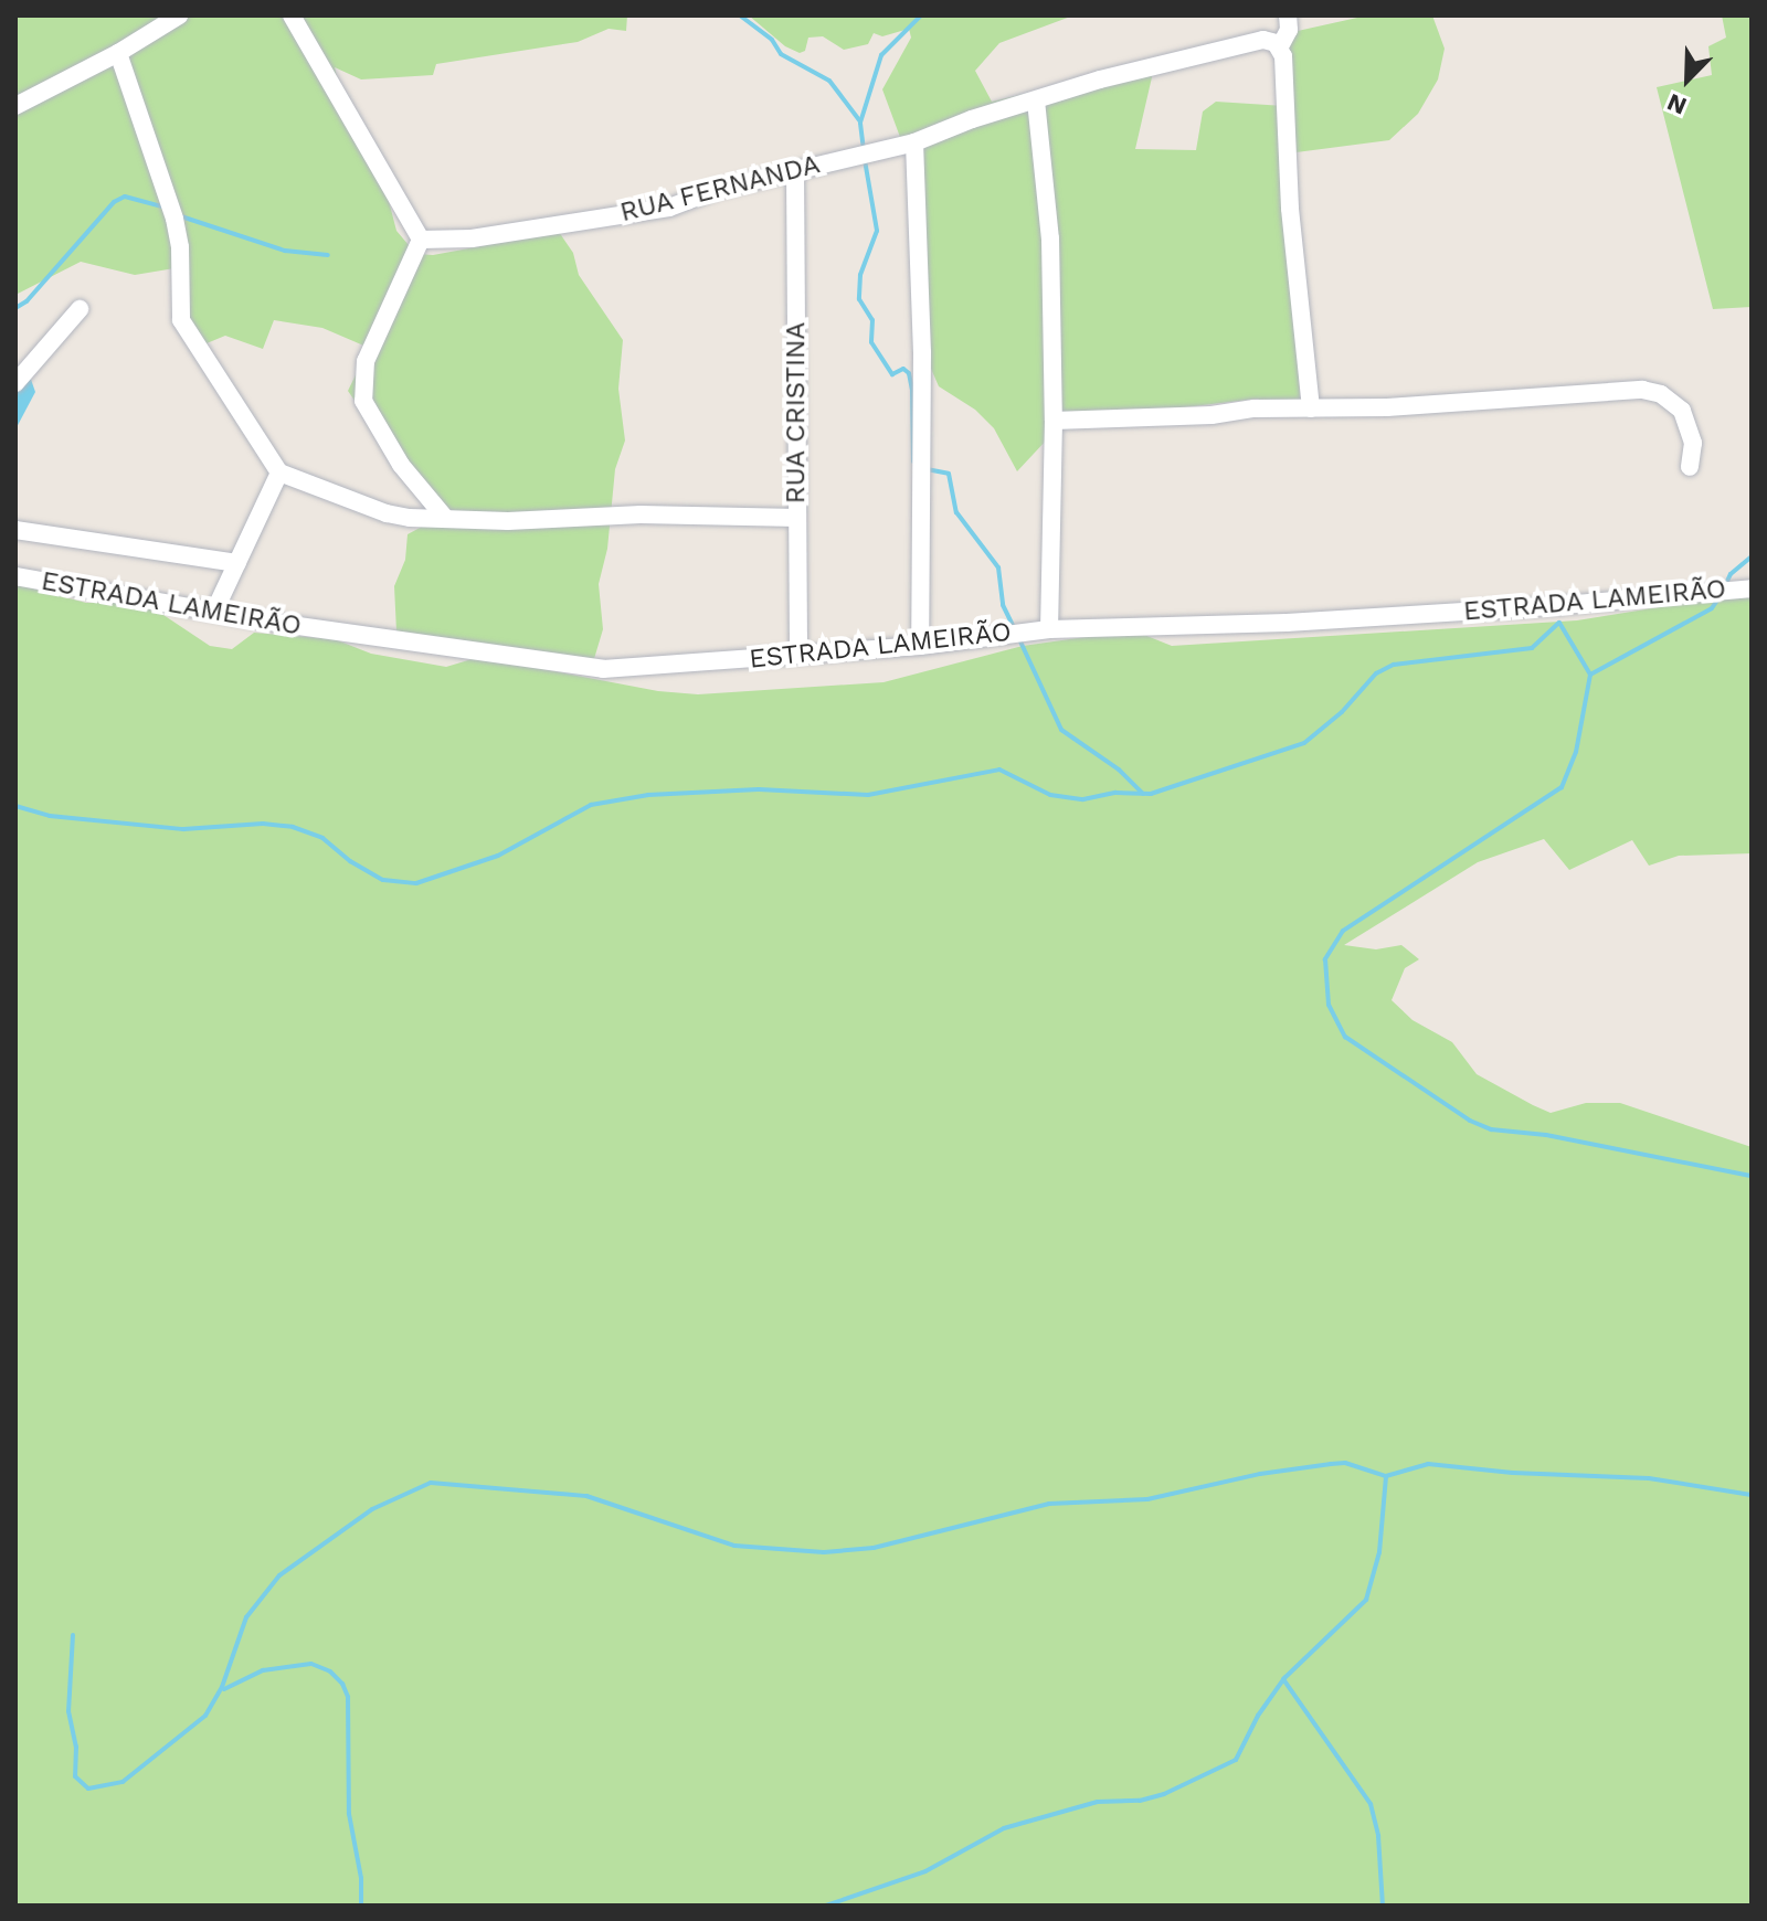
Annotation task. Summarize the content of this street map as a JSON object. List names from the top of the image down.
{
  "streets": {
    "street": ["RUA FERNANDA", "RUA CRISTINA", "ESTRADA LAMEIRÃO"]
  },
  "crossings": [
    ["RUA FERNANDA", "RUA CRISTINA"],
    ["RUA CRISTINA", "ESTRADA LAMEIRÃO"]
  ],
  "north": "bottom left"
}
